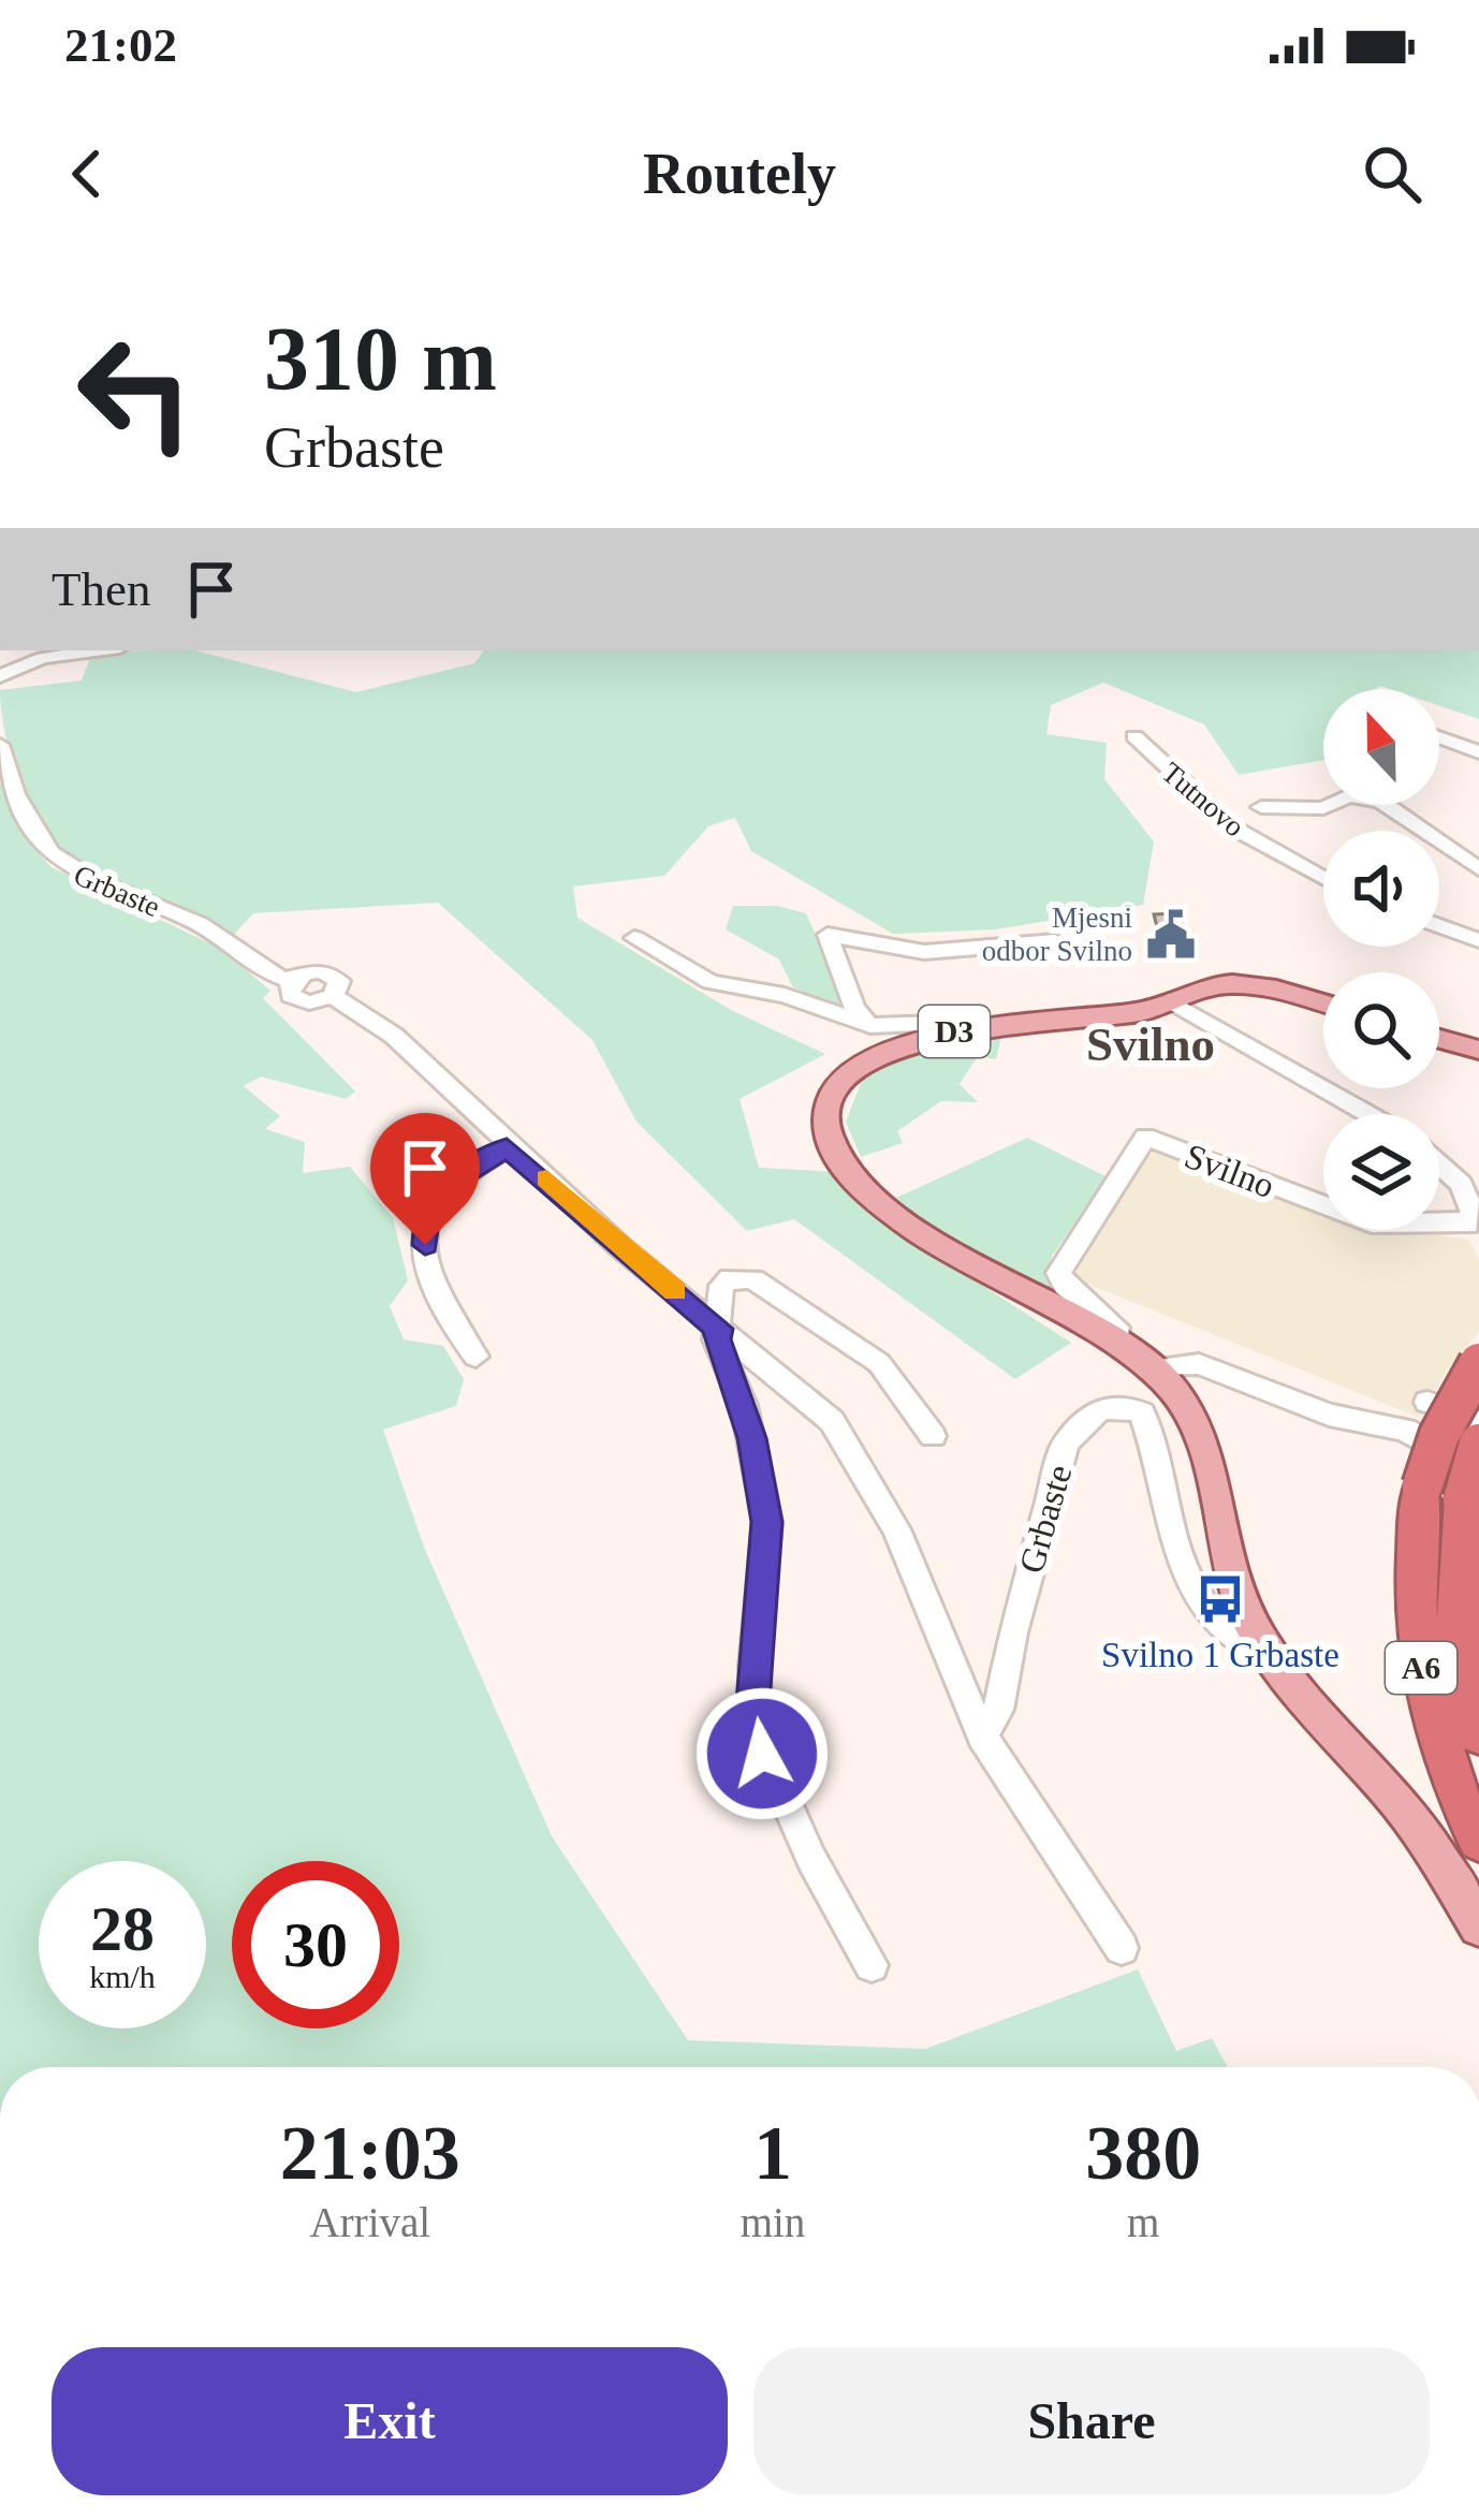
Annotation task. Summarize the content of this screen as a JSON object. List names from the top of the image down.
{
  "streets": {
    "highway": ["A6"],
    "main road": ["D3", "Svilno"],
    "street": ["Tutnovo", "Grbaste"]
  },
  "crossings": [
    ["Grbaste", "Svilno"]
  ],
  "districts": ["Svilno"],
  "places": {
    "public building": ["Mjesni odbor Svilno"],
    "bus stop": ["Svilno 1 Grbaste"]
  },
  "north": "top",
  "page": {
    "status": "21:02",
    "header": "Routely",
    "turn": ["310 m", "Grbaste"],
    "then": "Then",
    "speed": "28 km/h",
    "limit": "30",
    "eta": [
      "21:03",
      "Arrival",
      "1",
      "min",
      "380",
      "m"
    ],
    "buttons": ["Exit", "Share"]
  }
}
